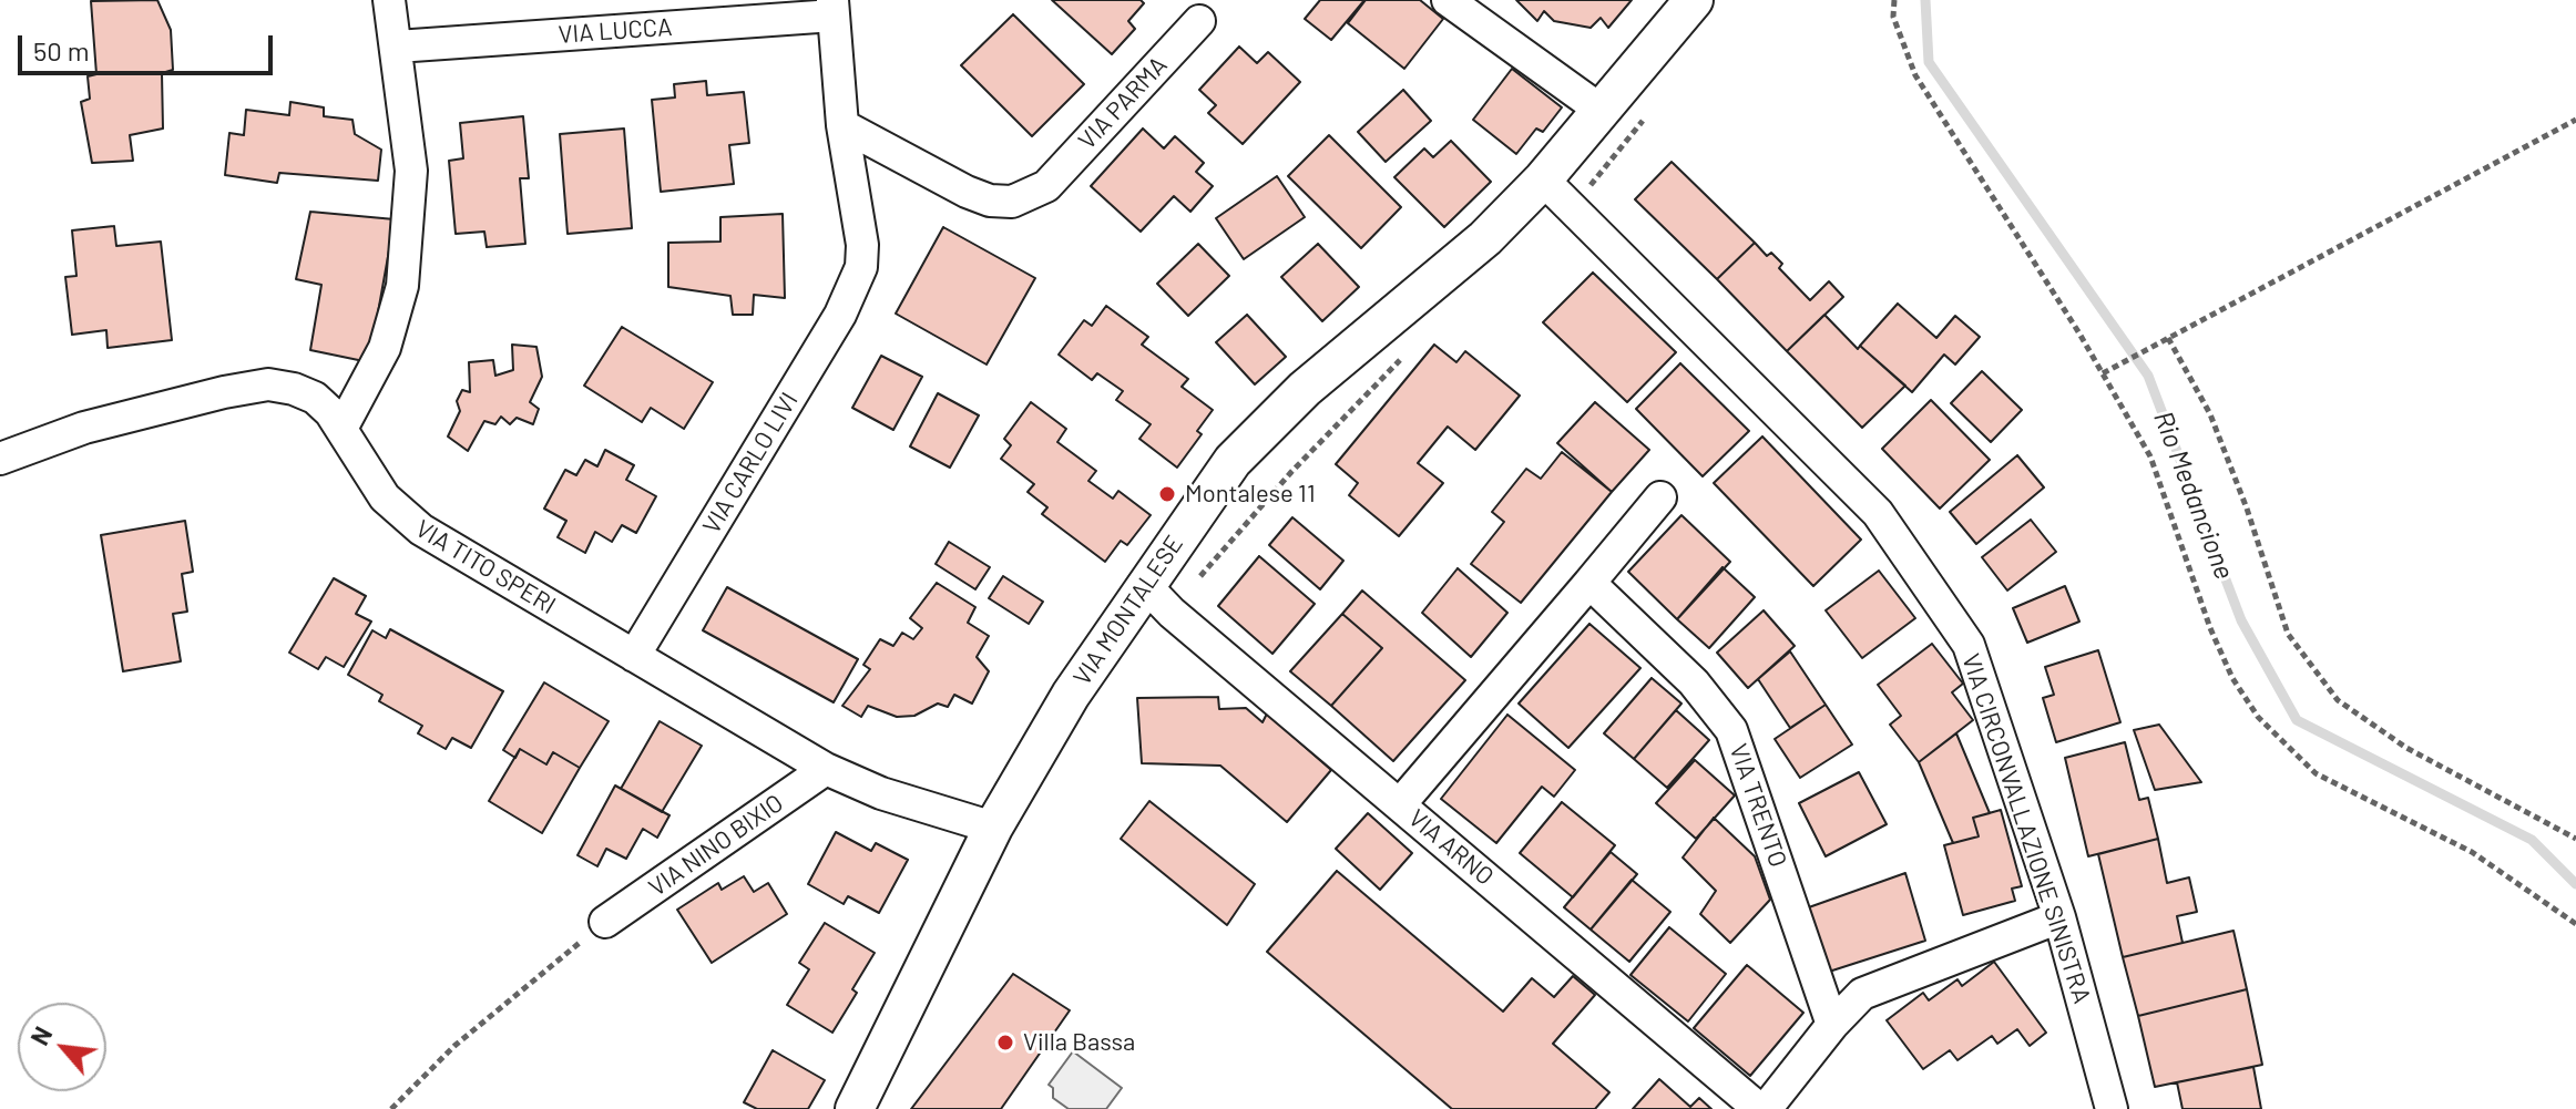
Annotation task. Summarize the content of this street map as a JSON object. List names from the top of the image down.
{
  "streets": {
    "street": [
      "VIA LUCCA",
      "VIA PARMA",
      "VIA CARLO LIVI",
      "VIA TITO SPERI",
      "VIA MONTALESE",
      "VIA TRENTO",
      "VIA CIRCONVALLAZIONE SINISTRA",
      "VIA NINO BIXIO",
      "VIA ARNO"
    ]
  },
  "crossings": [
    ["VIA PARMA", "VIA CARLO LIVI"],
    ["VIA CARLO LIVI", "VIA TITO SPERI"],
    ["VIA TITO SPERI", "VIA MONTALESE"],
    ["VIA TITO SPERI", "VIA NINO BIXIO"],
    ["VIA MONTALESE", "VIA CIRCONVALLAZIONE SINISTRA"],
    ["VIA MONTALESE", "VIA ARNO"]
  ],
  "water": ["Rio Medancione"],
  "places": ["Montalese 11", "Villa Bassa"],
  "scale_bar": "50 m",
  "north": "top left"
}
